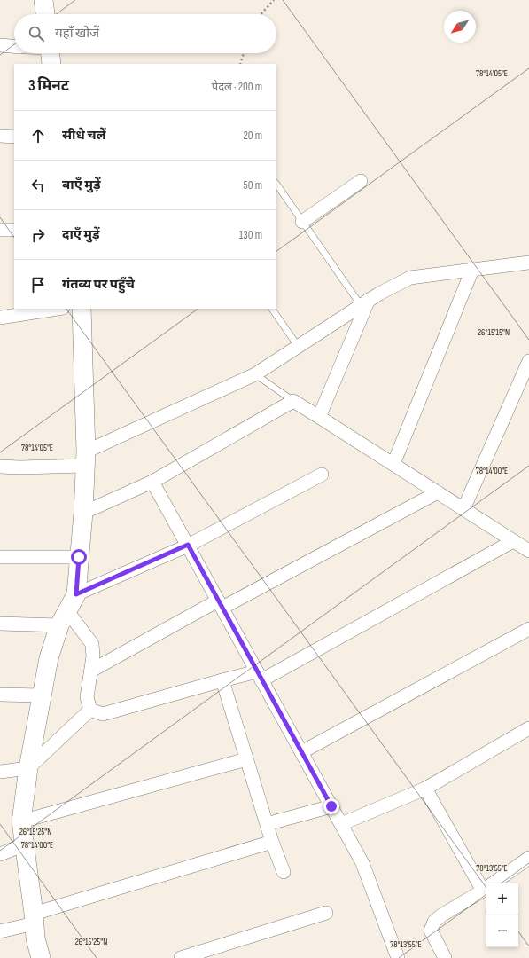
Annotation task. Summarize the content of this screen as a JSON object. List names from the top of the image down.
{
  "north": "bottom left",
  "page": {
    "search": "यहाँ खोजें",
    "heading": ["3 मिनट", "पैदल · 200 m"],
    "list": [
      ["सीधे चलें", "20 m"],
      ["बाएँ मुड़ें", "50 m"],
      ["दाएँ मुड़ें", "130 m"],
      "गंतव्य पर पहुँचे"
    ],
    "map_buttons": ["+", "−"]
  },
  "coordinates": [
    "78°14'05\"E",
    "26°15'15\"N",
    "78°14'00\"E",
    "26°15'25\"N",
    "78°13'55\"E"
  ]
}
